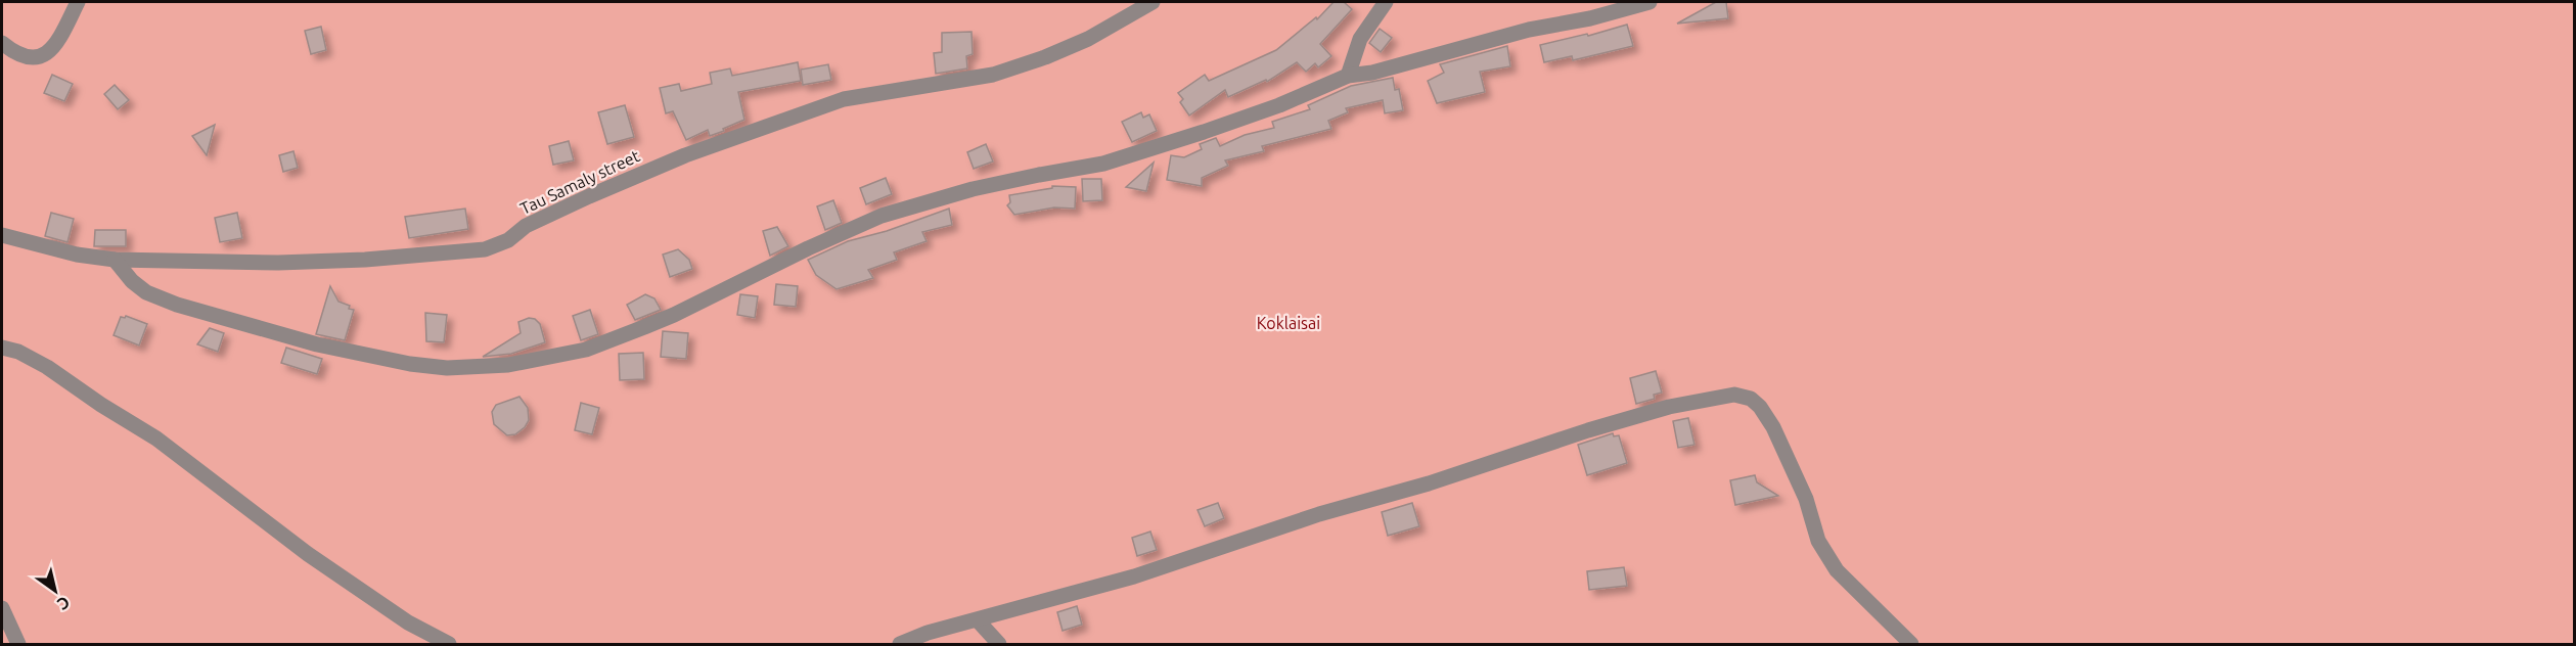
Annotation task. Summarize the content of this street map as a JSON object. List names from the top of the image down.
{
  "streets": {
    "street": ["Tau Samaly street"]
  },
  "parks": ["Koklaisai"],
  "north": "bottom right"
}
